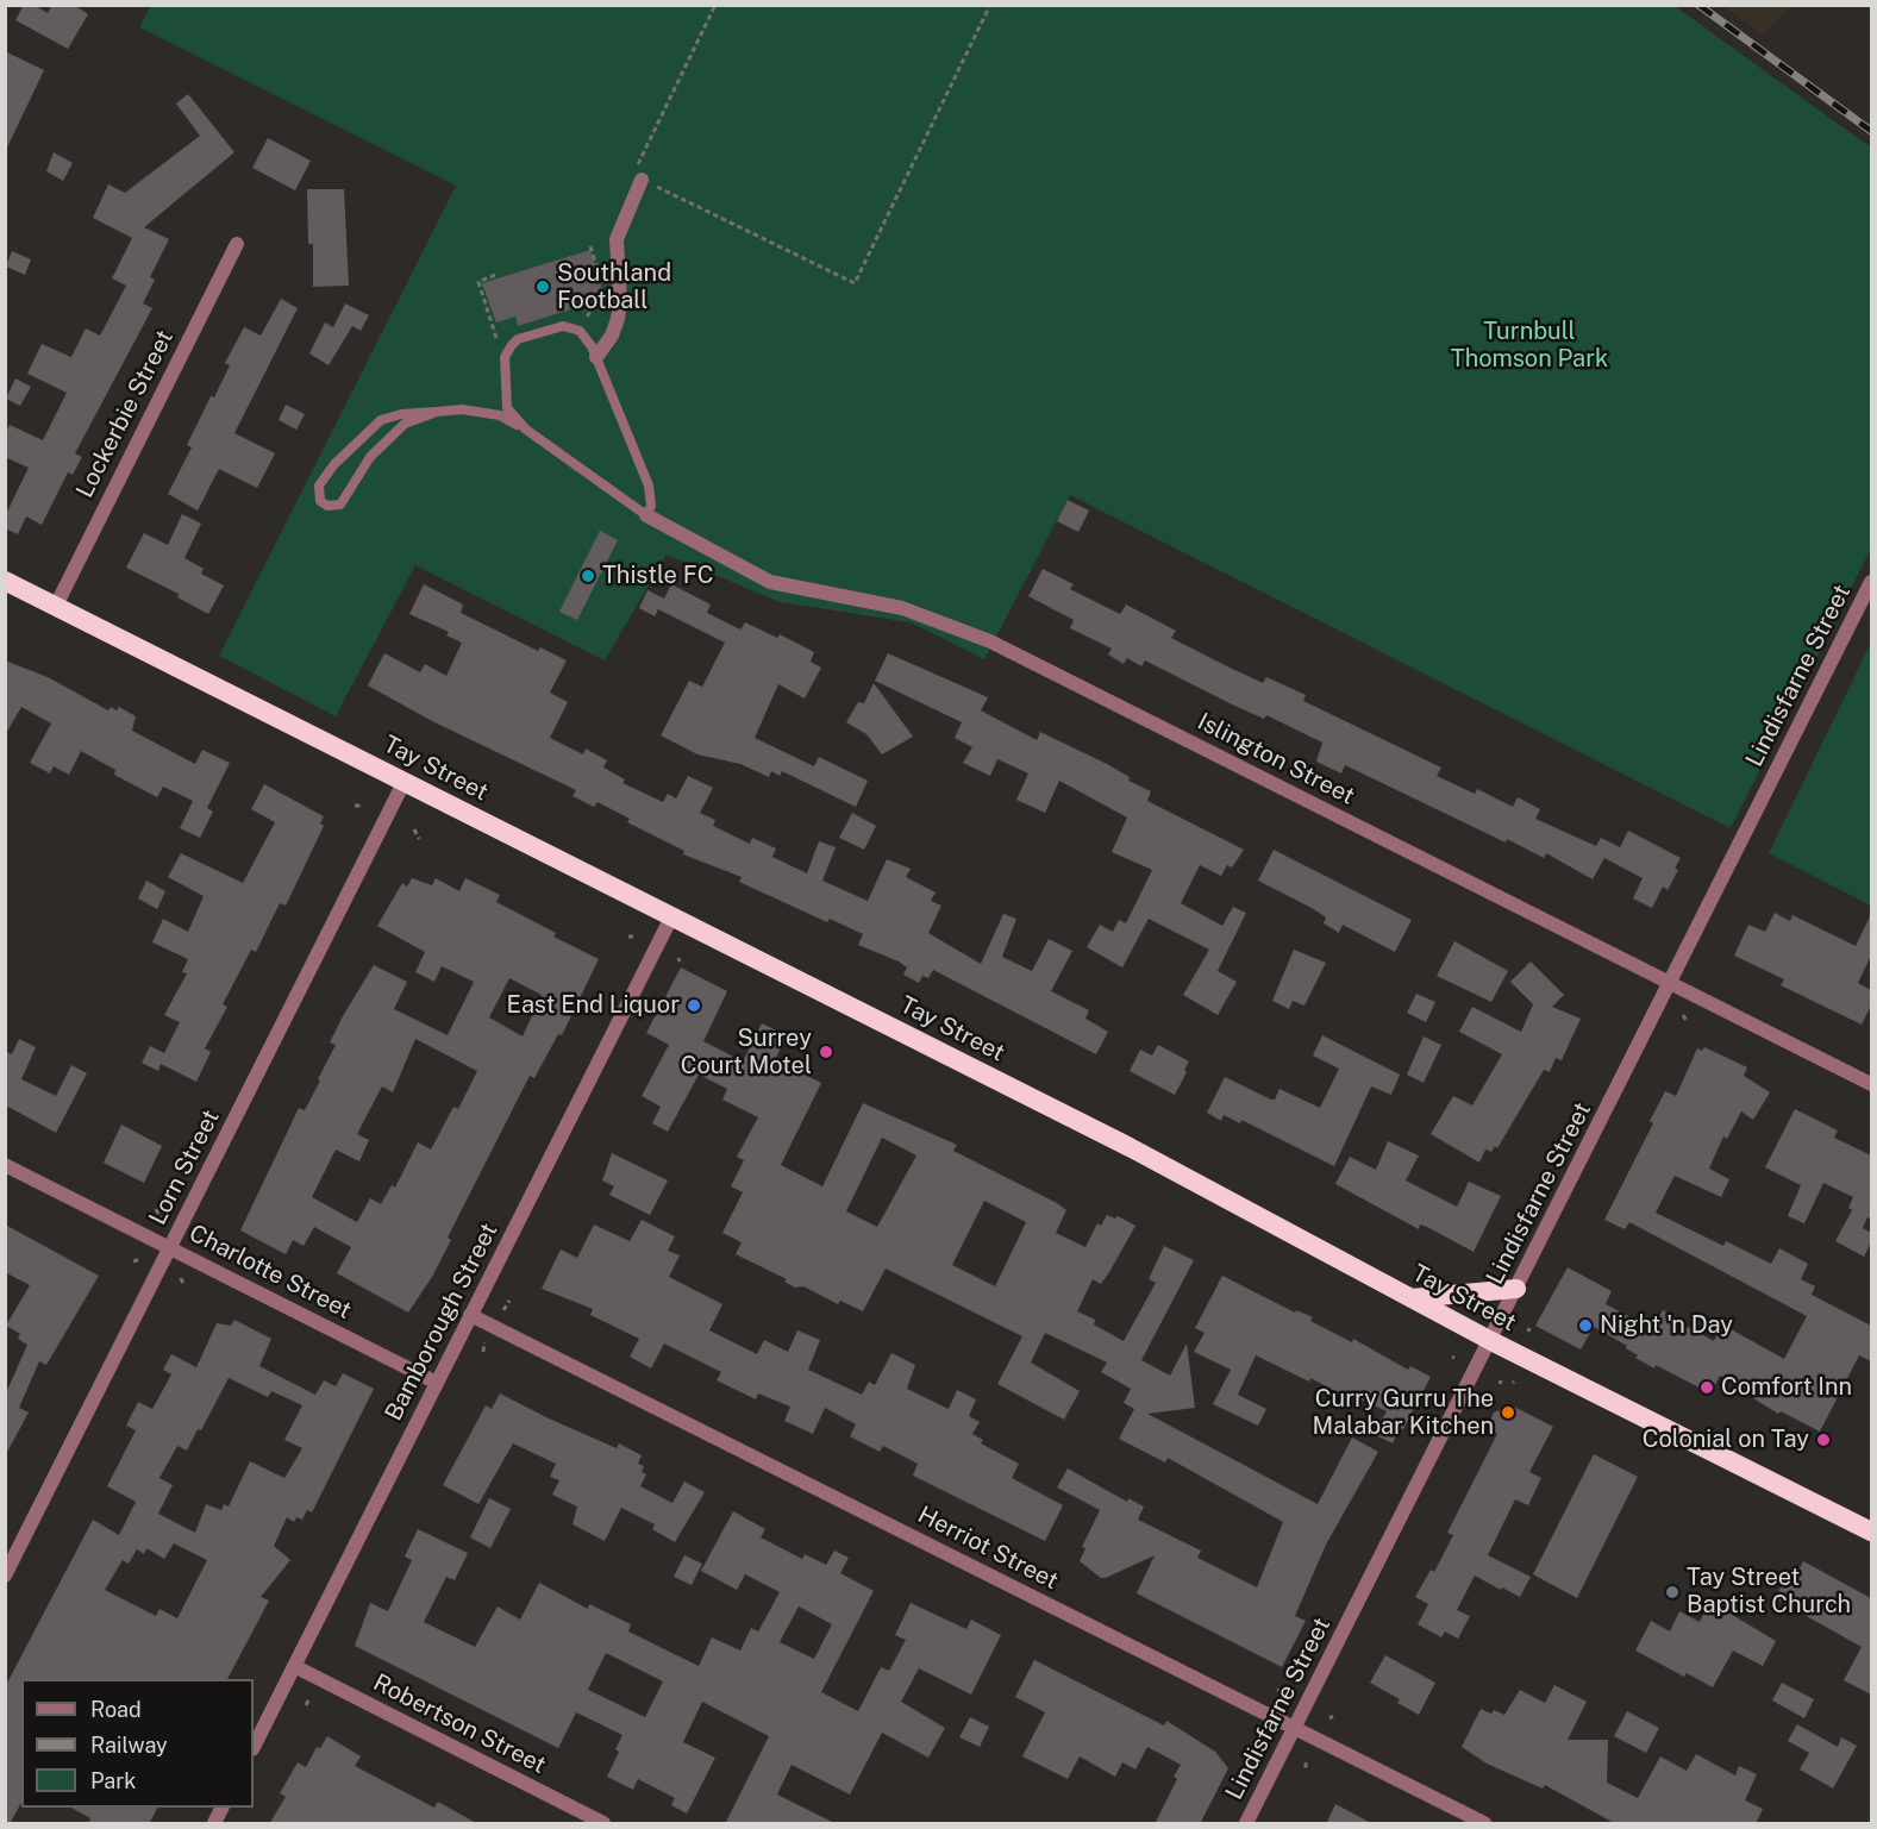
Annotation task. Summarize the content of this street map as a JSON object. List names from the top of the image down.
{
  "streets": {
    "highway": ["Tay Street"],
    "street": [
      "Lockerbie Street",
      "Lindisfarne Street",
      "Islington Street",
      "Lorn Street",
      "Charlotte Street",
      "Bamborough Street",
      "Herriot Street",
      "Robertson Street"
    ]
  },
  "crossings": [
    ["Lockerbie Street", "Tay Street"],
    ["Lindisfarne Street", "Islington Street"],
    ["Lindisfarne Street", "Tay Street"],
    ["Lindisfarne Street", "Herriot Street"],
    ["Tay Street", "Lorn Street"],
    ["Tay Street", "Bamborough Street"],
    ["Lorn Street", "Charlotte Street"],
    ["Charlotte Street", "Bamborough Street"],
    ["Bamborough Street", "Herriot Street"],
    ["Bamborough Street", "Robertson Street"]
  ],
  "parks": ["Turnbull Thomson Park"],
  "places": [
    "Southland Football",
    "Thistle FC",
    "East End Liquor",
    "Surrey Court Motel",
    "Night 'n Day",
    "Comfort Inn",
    "Curry Gurru The Malabar Kitchen",
    "Colonial on Tay",
    "Tay Street Baptist Church"
  ],
  "legend": ["Road", "Railway", "Park"]
}
